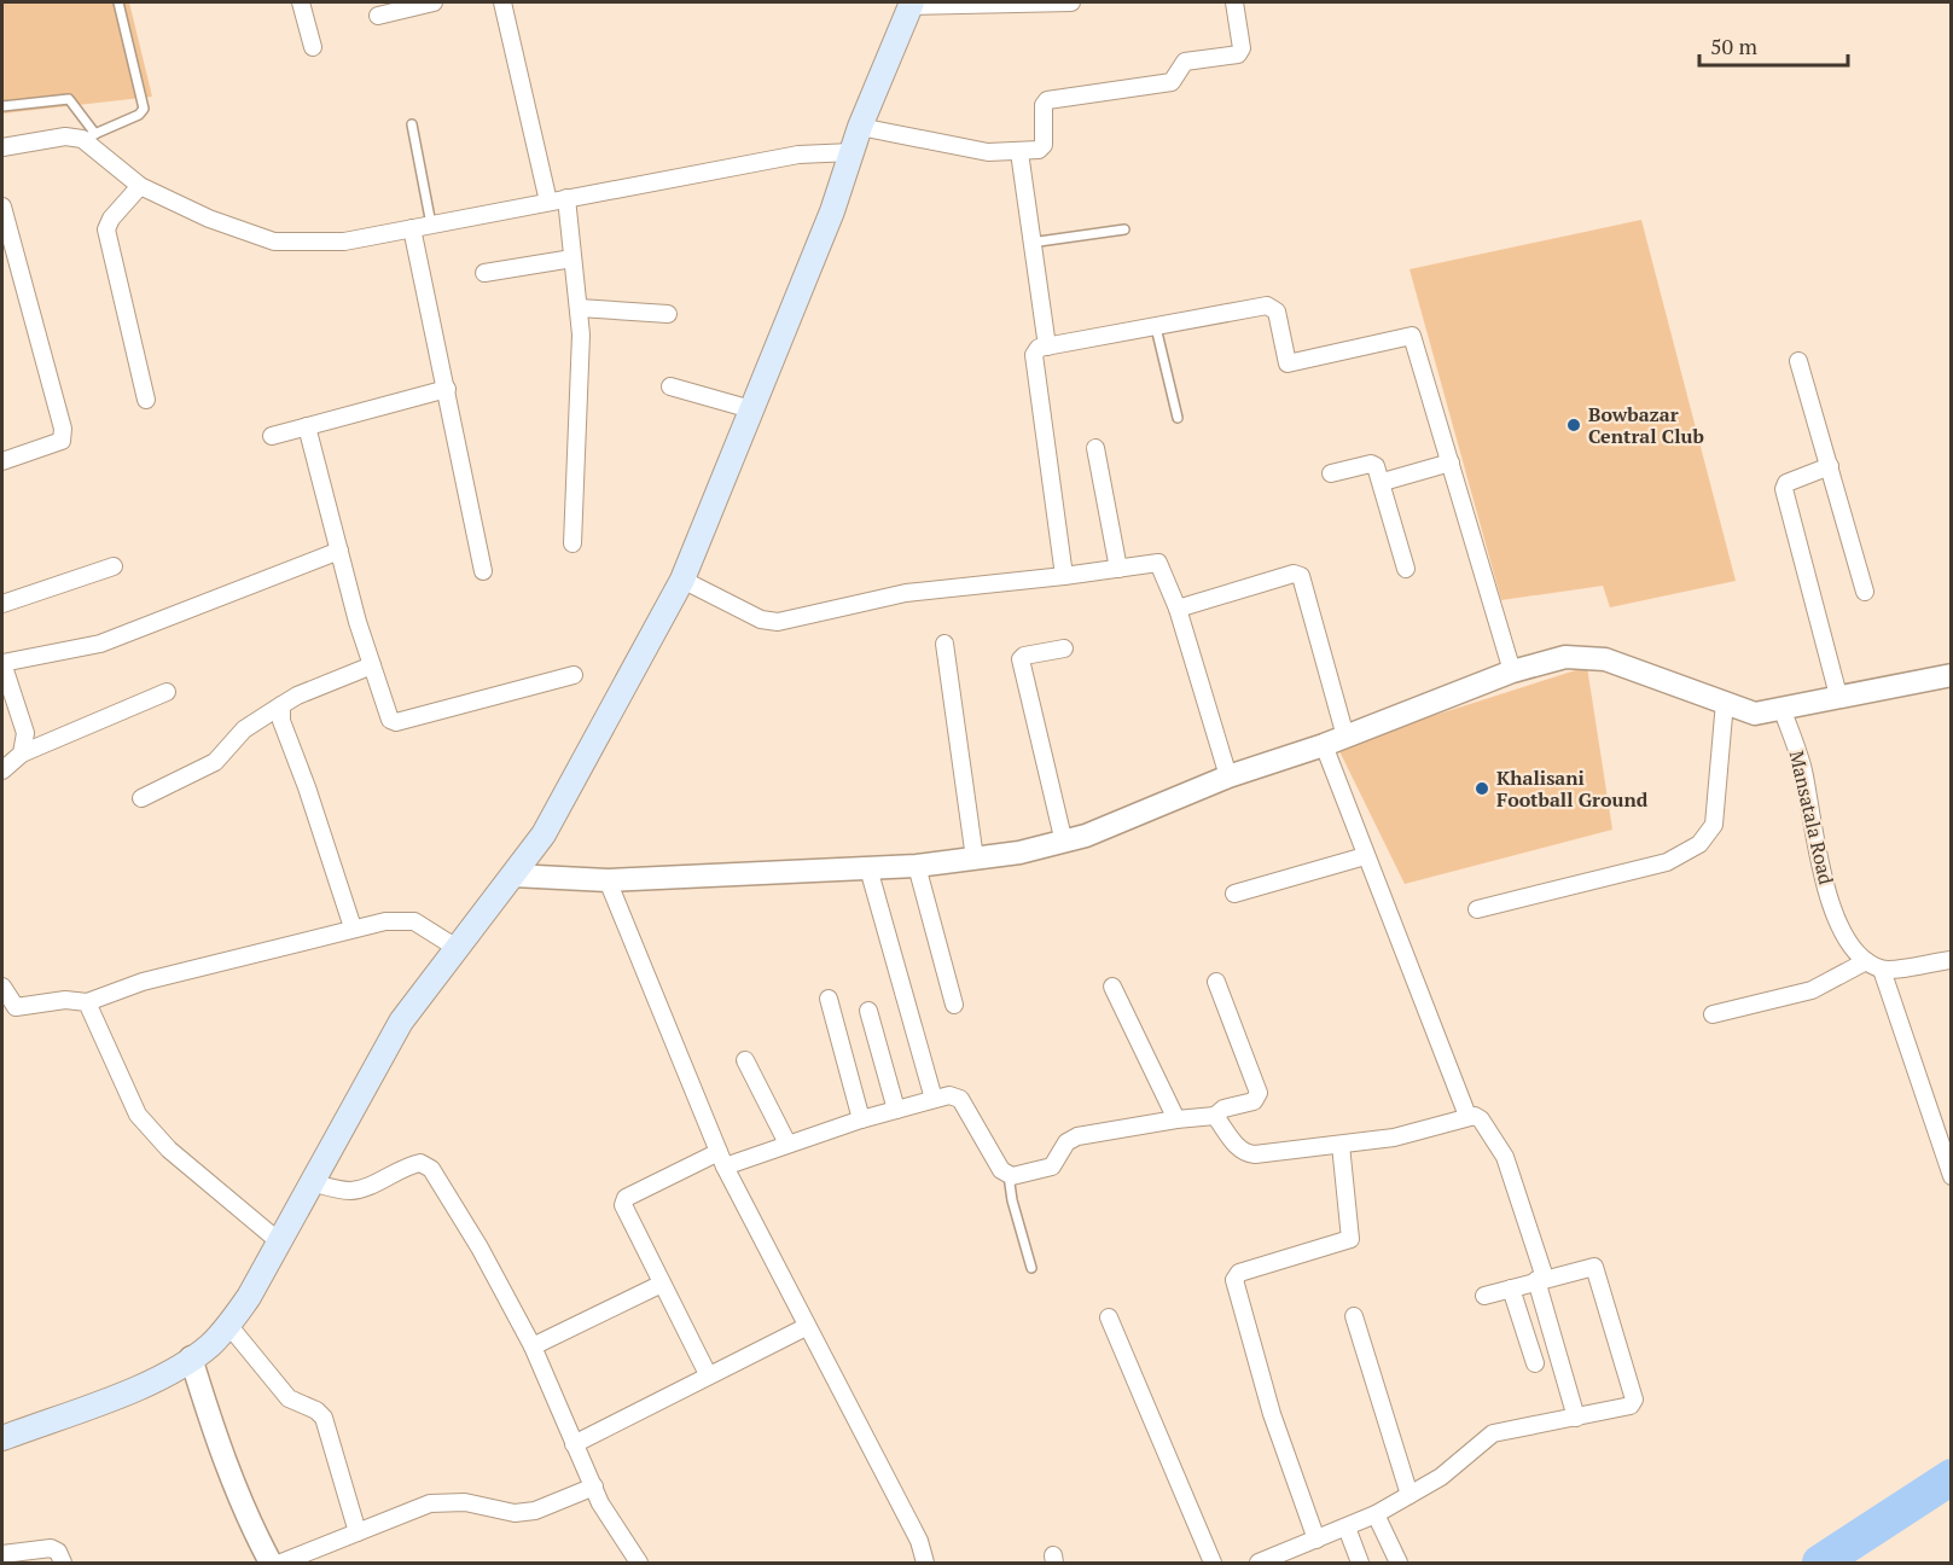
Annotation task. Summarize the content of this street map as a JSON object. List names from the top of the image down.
{
  "streets": {
    "street": ["Mansatala Road"]
  },
  "places": ["Bowbazar Central Club", "Khalisani Football Ground"],
  "scale_bar": "50 m"
}
